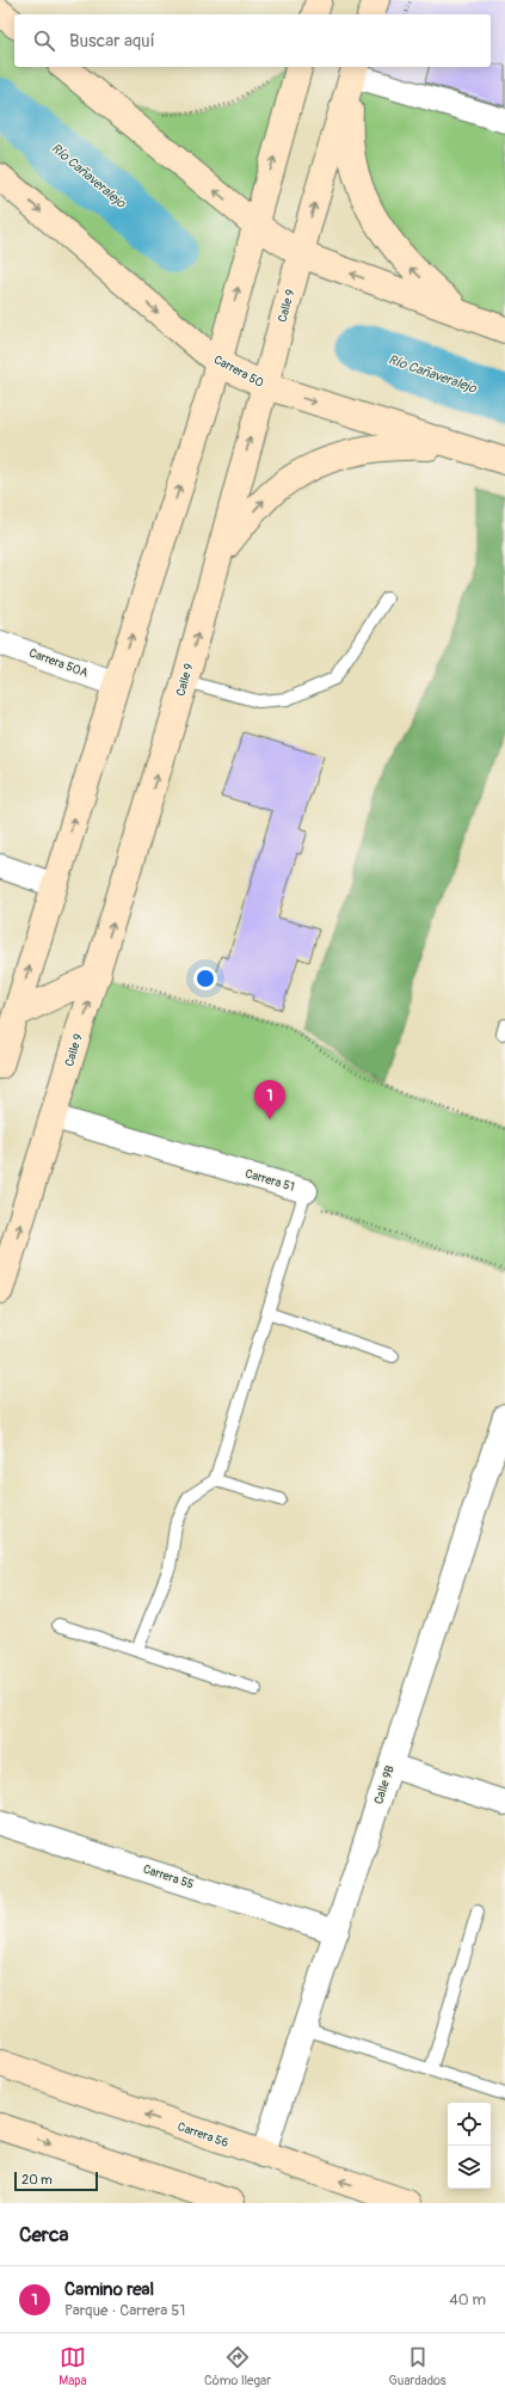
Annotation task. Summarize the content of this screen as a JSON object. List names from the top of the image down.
{
  "streets": {
    "main road": ["Calle 9", "Carrera 50", "Carrera 56"],
    "street": [
      "Carrera 50A",
      "Carrera 51",
      "Calle 9B",
      "Carrera 55"
    ]
  },
  "crossings": [
    ["Calle 9", "Carrera 50"],
    ["Calle 9", "Carrera 51"],
    ["Calle 9B", "Carrera 55"],
    ["Calle 9B", "Carrera 56"]
  ],
  "water": ["Río Cañaveralejo"],
  "scale_bar": "20 m",
  "page": {
    "search": "Buscar aquí",
    "pins": "1",
    "scale": "20 m",
    "heading": "Cerca",
    "list": [
      {
        "mark": "1",
        "name": "Camino real",
        "note": "Parque · Carrera 51",
        "value": "40 m"
      }
    ],
    "nav": ["Mapa", "Cómo llegar", "Guardados"]
  }
}
